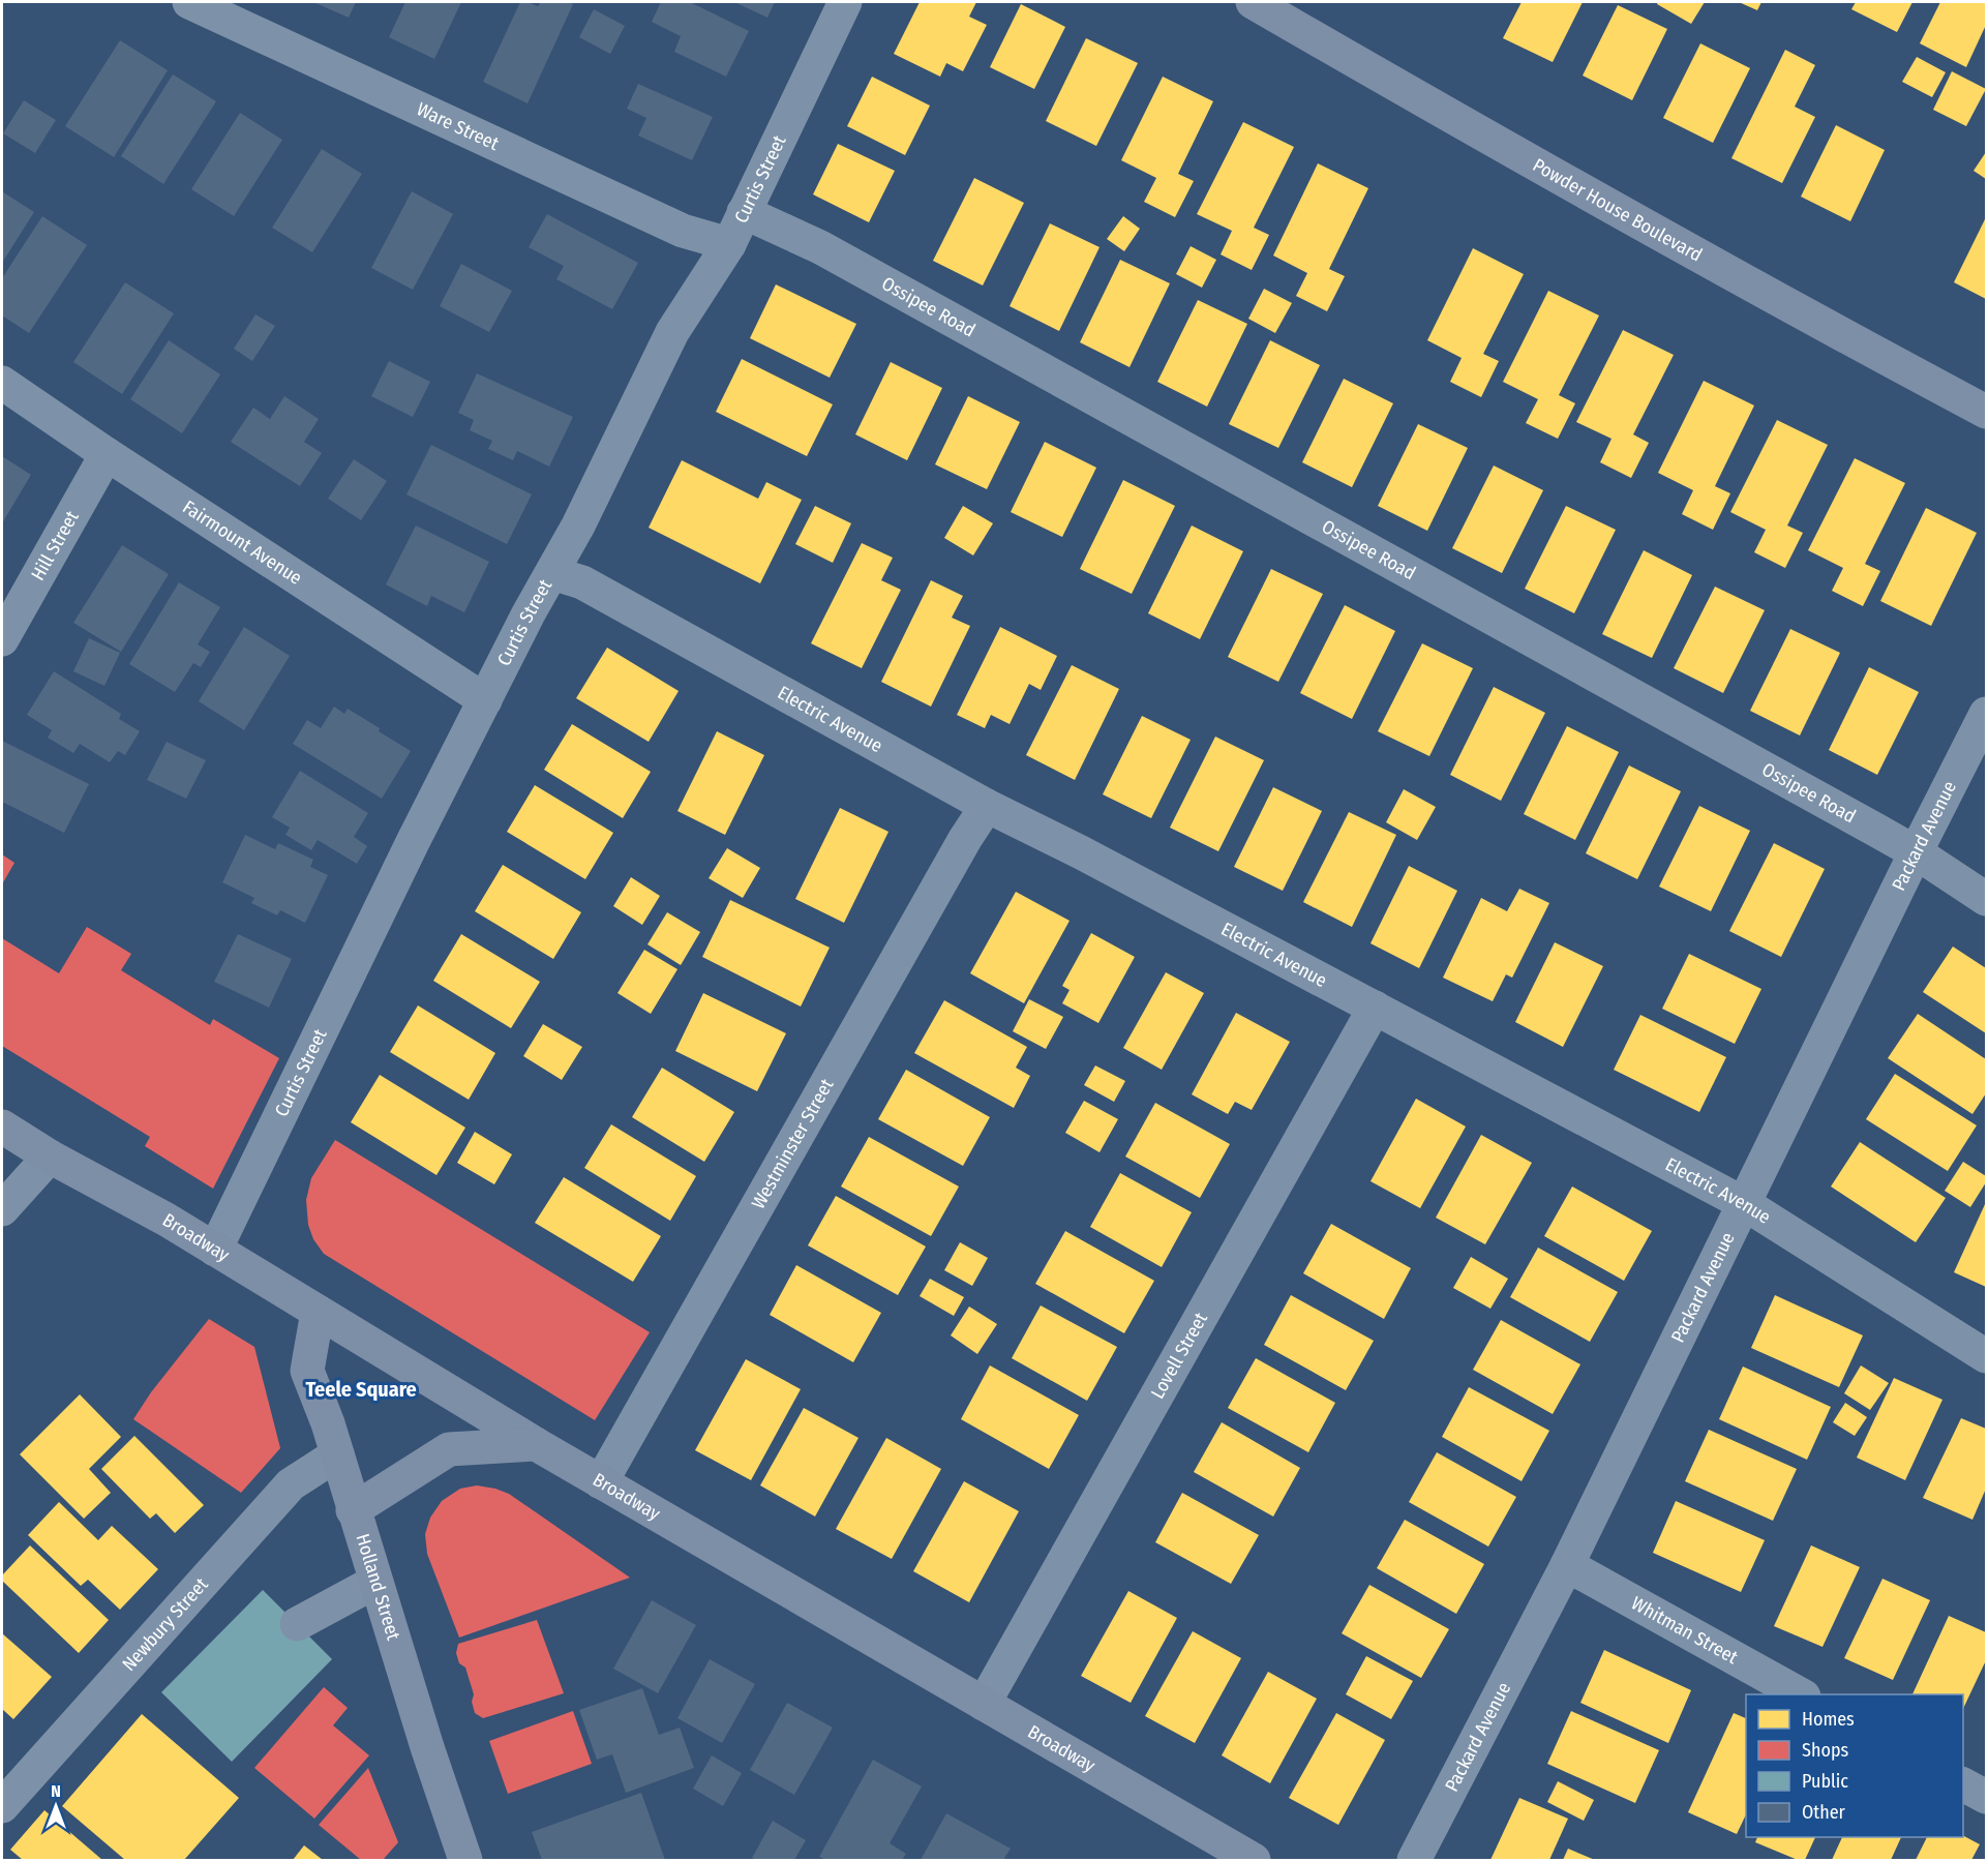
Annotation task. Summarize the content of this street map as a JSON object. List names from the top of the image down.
{
  "streets": {
    "main road": ["Powder House Boulevard", "Broadway", "Holland Street"],
    "street": [
      "Ware Street",
      "Curtis Street",
      "Ossipee Road",
      "Fairmount Avenue",
      "Hill Street",
      "Electric Avenue",
      "Packard Avenue",
      "Westminster Street",
      "Lovell Street",
      "Newbury Street",
      "Whitman Street"
    ]
  },
  "crossings": [
    ["Ware Street", "Curtis Street"],
    ["Curtis Street", "Ossipee Road"],
    ["Curtis Street", "Fairmount Avenue"],
    ["Curtis Street", "Electric Avenue"],
    ["Curtis Street", "Broadway"],
    ["Ossipee Road", "Packard Avenue"],
    ["Fairmount Avenue", "Hill Street"],
    ["Electric Avenue", "Packard Avenue"],
    ["Electric Avenue", "Westminster Street"],
    ["Electric Avenue", "Lovell Street"],
    ["Packard Avenue", "Whitman Street"],
    ["Westminster Street", "Broadway"],
    ["Broadway", "Lovell Street"],
    ["Broadway", "Holland Street"],
    ["Holland Street", "Newbury Street"]
  ],
  "districts": ["Teele Square"],
  "legend": [
    "Homes",
    "Shops",
    "Public",
    "Other"
  ],
  "north": "top"
}
